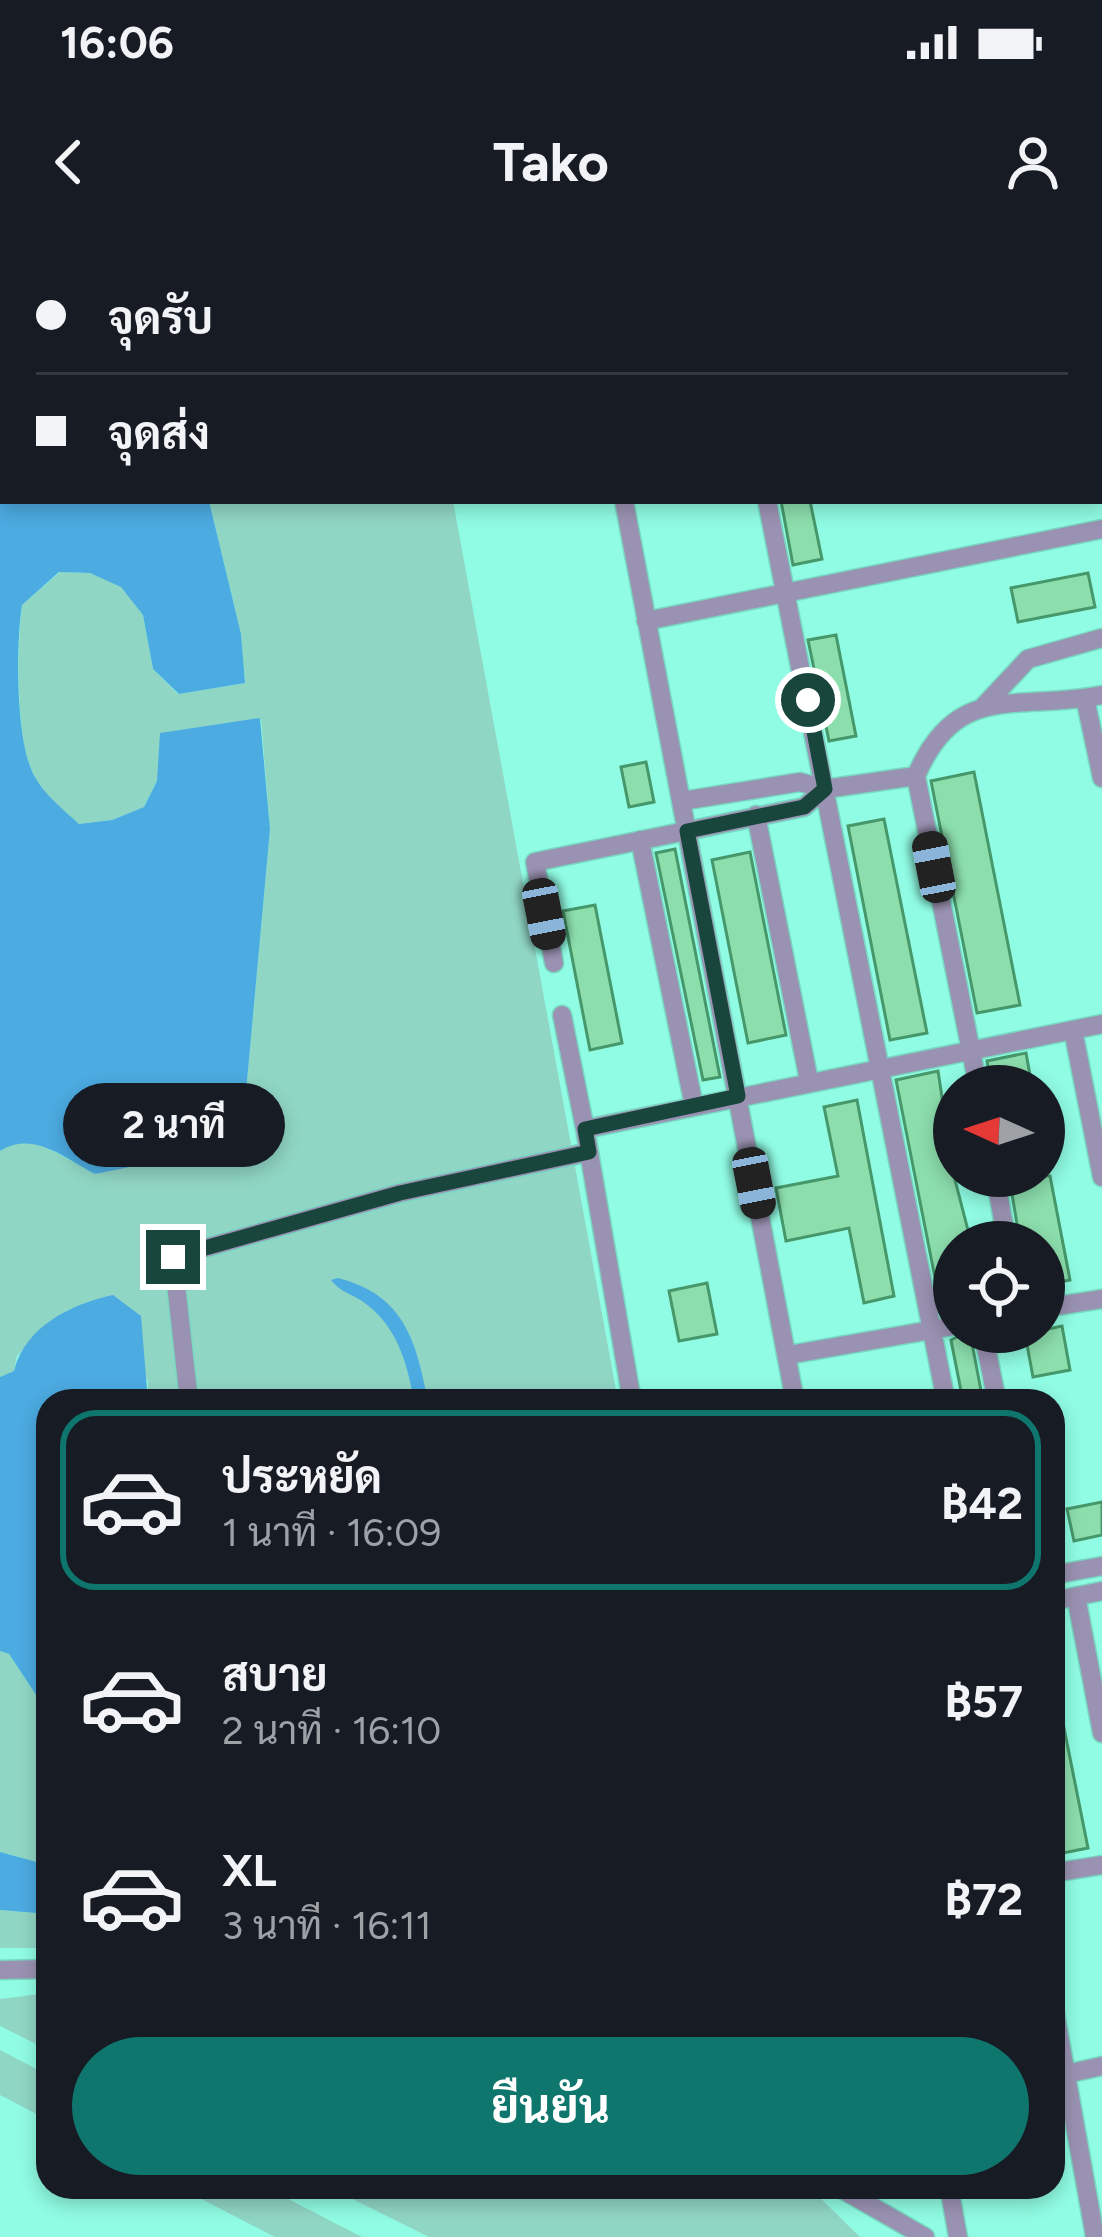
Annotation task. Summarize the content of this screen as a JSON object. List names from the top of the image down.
{
  "north": "left",
  "page": {
    "status": "16:06",
    "header": "Tako",
    "banner": ["จุดรับ", "จุดส่ง"],
    "bubble": "2 นาที",
    "list": [
      {
        "name": "ประหยัด",
        "note": "1 นาที · 16:09",
        "value": "฿42"
      },
      {
        "name": "สบาย",
        "note": "2 นาที · 16:10",
        "value": "฿57"
      },
      {
        "name": "XL",
        "note": "3 นาที · 16:11",
        "value": "฿72"
      }
    ],
    "buttons": "ยืนยัน"
  }
}
